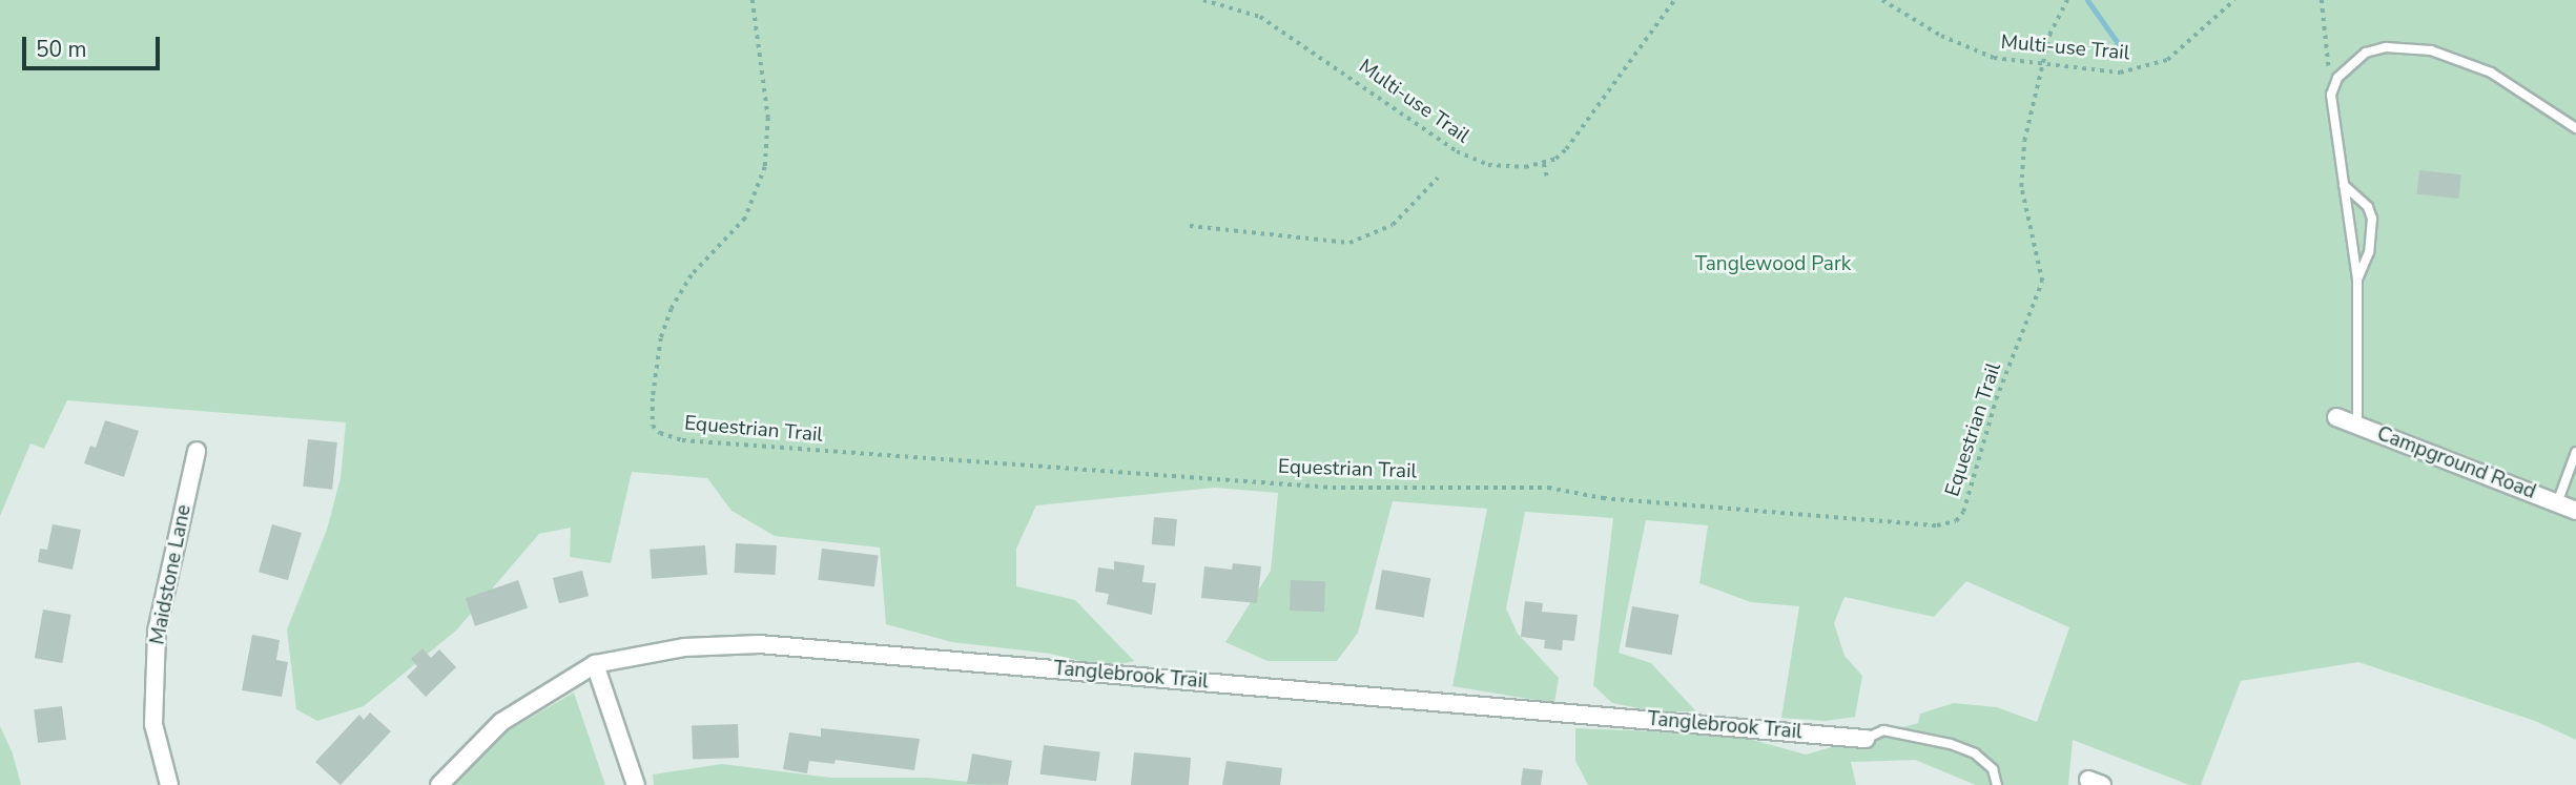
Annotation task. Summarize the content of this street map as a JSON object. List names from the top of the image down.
{
  "streets": {
    "street": ["Campground Road", "Maidstone Lane", "Tanglebrook Trail"],
    "path": ["Multi-use Trail", "Equestrian Trail"]
  },
  "crossings": [
    ["Multi-use Trail", "Equestrian Trail"]
  ],
  "parks": ["Tanglewood Park"],
  "scale_bar": "50 m"
}
